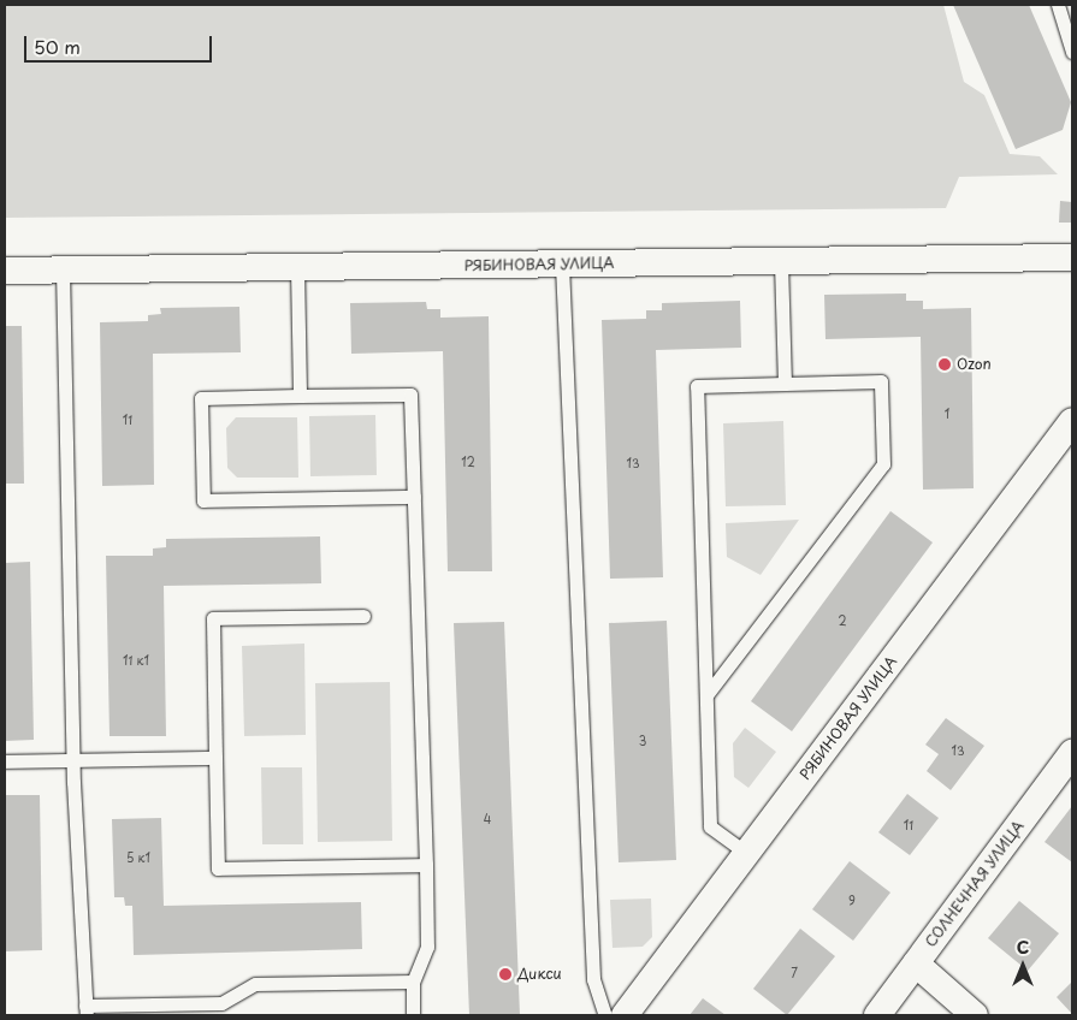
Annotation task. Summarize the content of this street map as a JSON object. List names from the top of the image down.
{
  "streets": {
    "street": ["РЯБИНОВАЯ УЛИЦА", "СОЛНЕЧНАЯ УЛИЦА"]
  },
  "places": ["Ozon", "Дикси"],
  "house_numbers": [
    "1",
    "11",
    "12",
    "13",
    "2",
    "11 к1",
    "3",
    "13",
    "4",
    "11",
    "5 к1",
    "9",
    "7"
  ],
  "scale_bar": "50 m",
  "north": "top"
}
